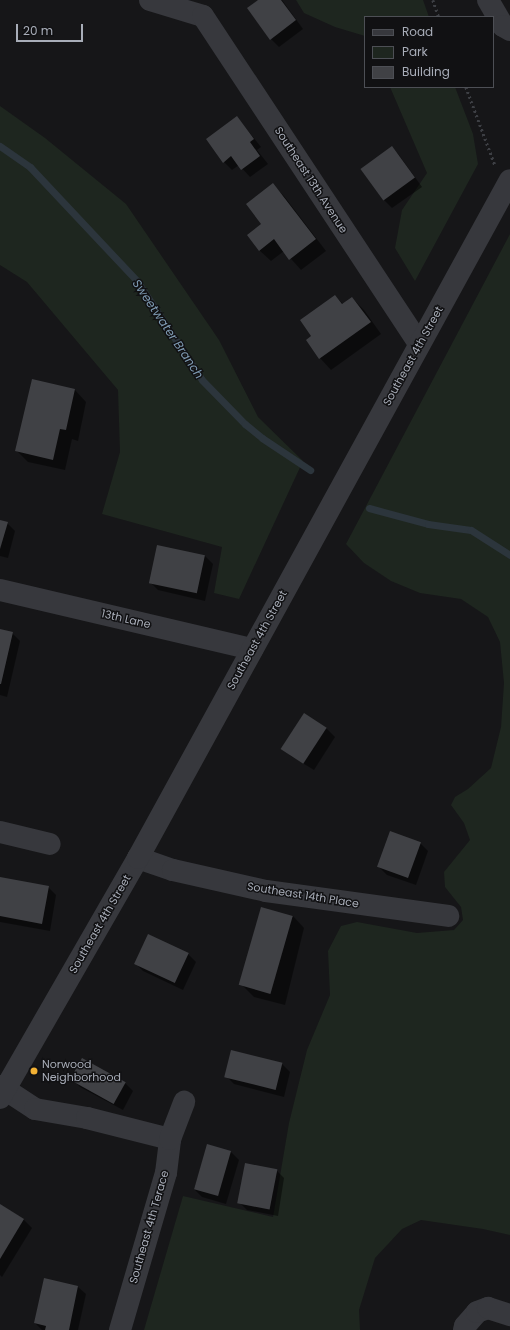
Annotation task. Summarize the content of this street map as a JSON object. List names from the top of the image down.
{
  "streets": {
    "street": [
      "Southeast 13th Avenue",
      "Southeast 4th Street",
      "13th Lane",
      "Southeast 14th Place",
      "Southeast 4th Terace"
    ]
  },
  "crossings": [
    ["Southeast 13th Avenue", "Southeast 4th Street"],
    ["Southeast 4th Street", "13th Lane"],
    ["Southeast 4th Street", "Southeast 14th Place"]
  ],
  "water": ["Sweetwater Branch"],
  "places": ["Norwood Neighborhood"],
  "legend": ["Road", "Park", "Building"],
  "scale_bar": "20 m"
}
